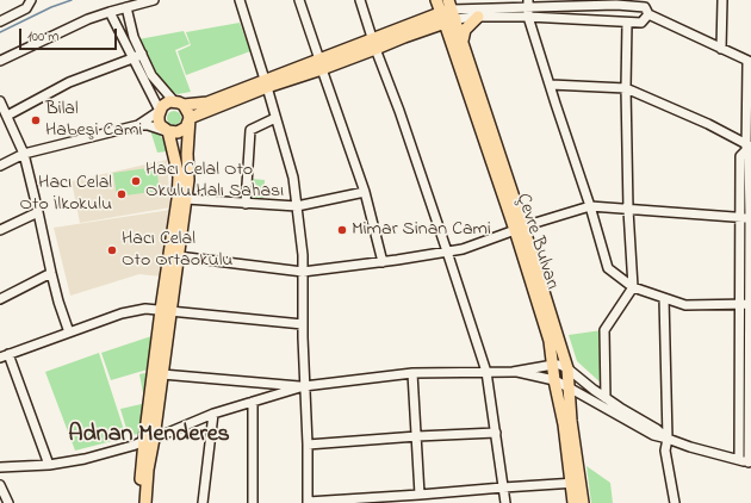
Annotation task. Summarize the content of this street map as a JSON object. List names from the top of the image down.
{
  "streets": {
    "main road": ["Çevre Bulvarı"]
  },
  "districts": ["Adnan Menderes"],
  "places": [
    "Bilal Habeşi Cami",
    "Hacı Celal Oto Okulu Halı Sahası",
    "Hacı Celal Oto İlkokulu",
    "Mimar Sinan Cami",
    "Hacı Celal Oto Ortaokulu"
  ],
  "scale_bar": "100 m"
}
